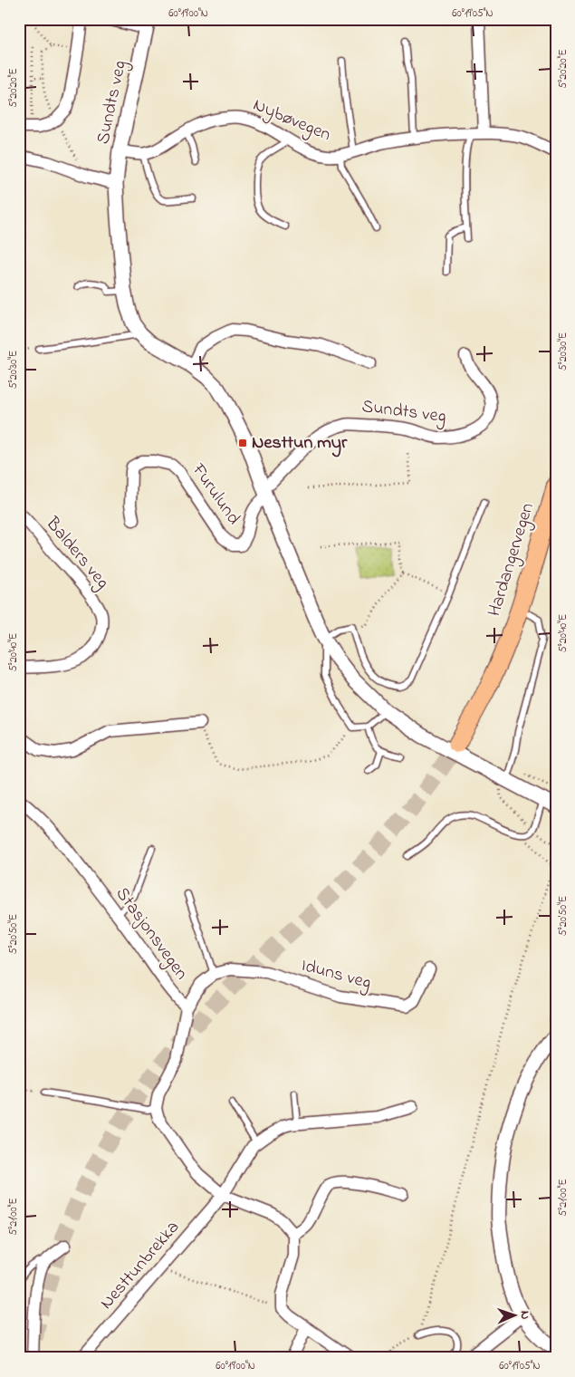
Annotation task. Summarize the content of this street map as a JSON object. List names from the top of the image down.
{
  "streets": {
    "main road": ["Hardangervegen"],
    "street": [
      "Sundts veg",
      "Nybøvegen",
      "Furulund",
      "Balders veg",
      "Stasjonsvegen",
      "Iduns veg",
      "Nesttunbrekka"
    ]
  },
  "crossings": [
    ["Sundts veg", "Furulund"]
  ],
  "places": {
    "transit": ["Nesttun myr"]
  },
  "north": "right",
  "coordinates": [
    "60°19'00\"N",
    "60°19'05\"N",
    "5°20'20\"E",
    "5°20'30\"E",
    "5°20'40\"E",
    "5°20'50\"E",
    "5°21'00\"E"
  ]
}
